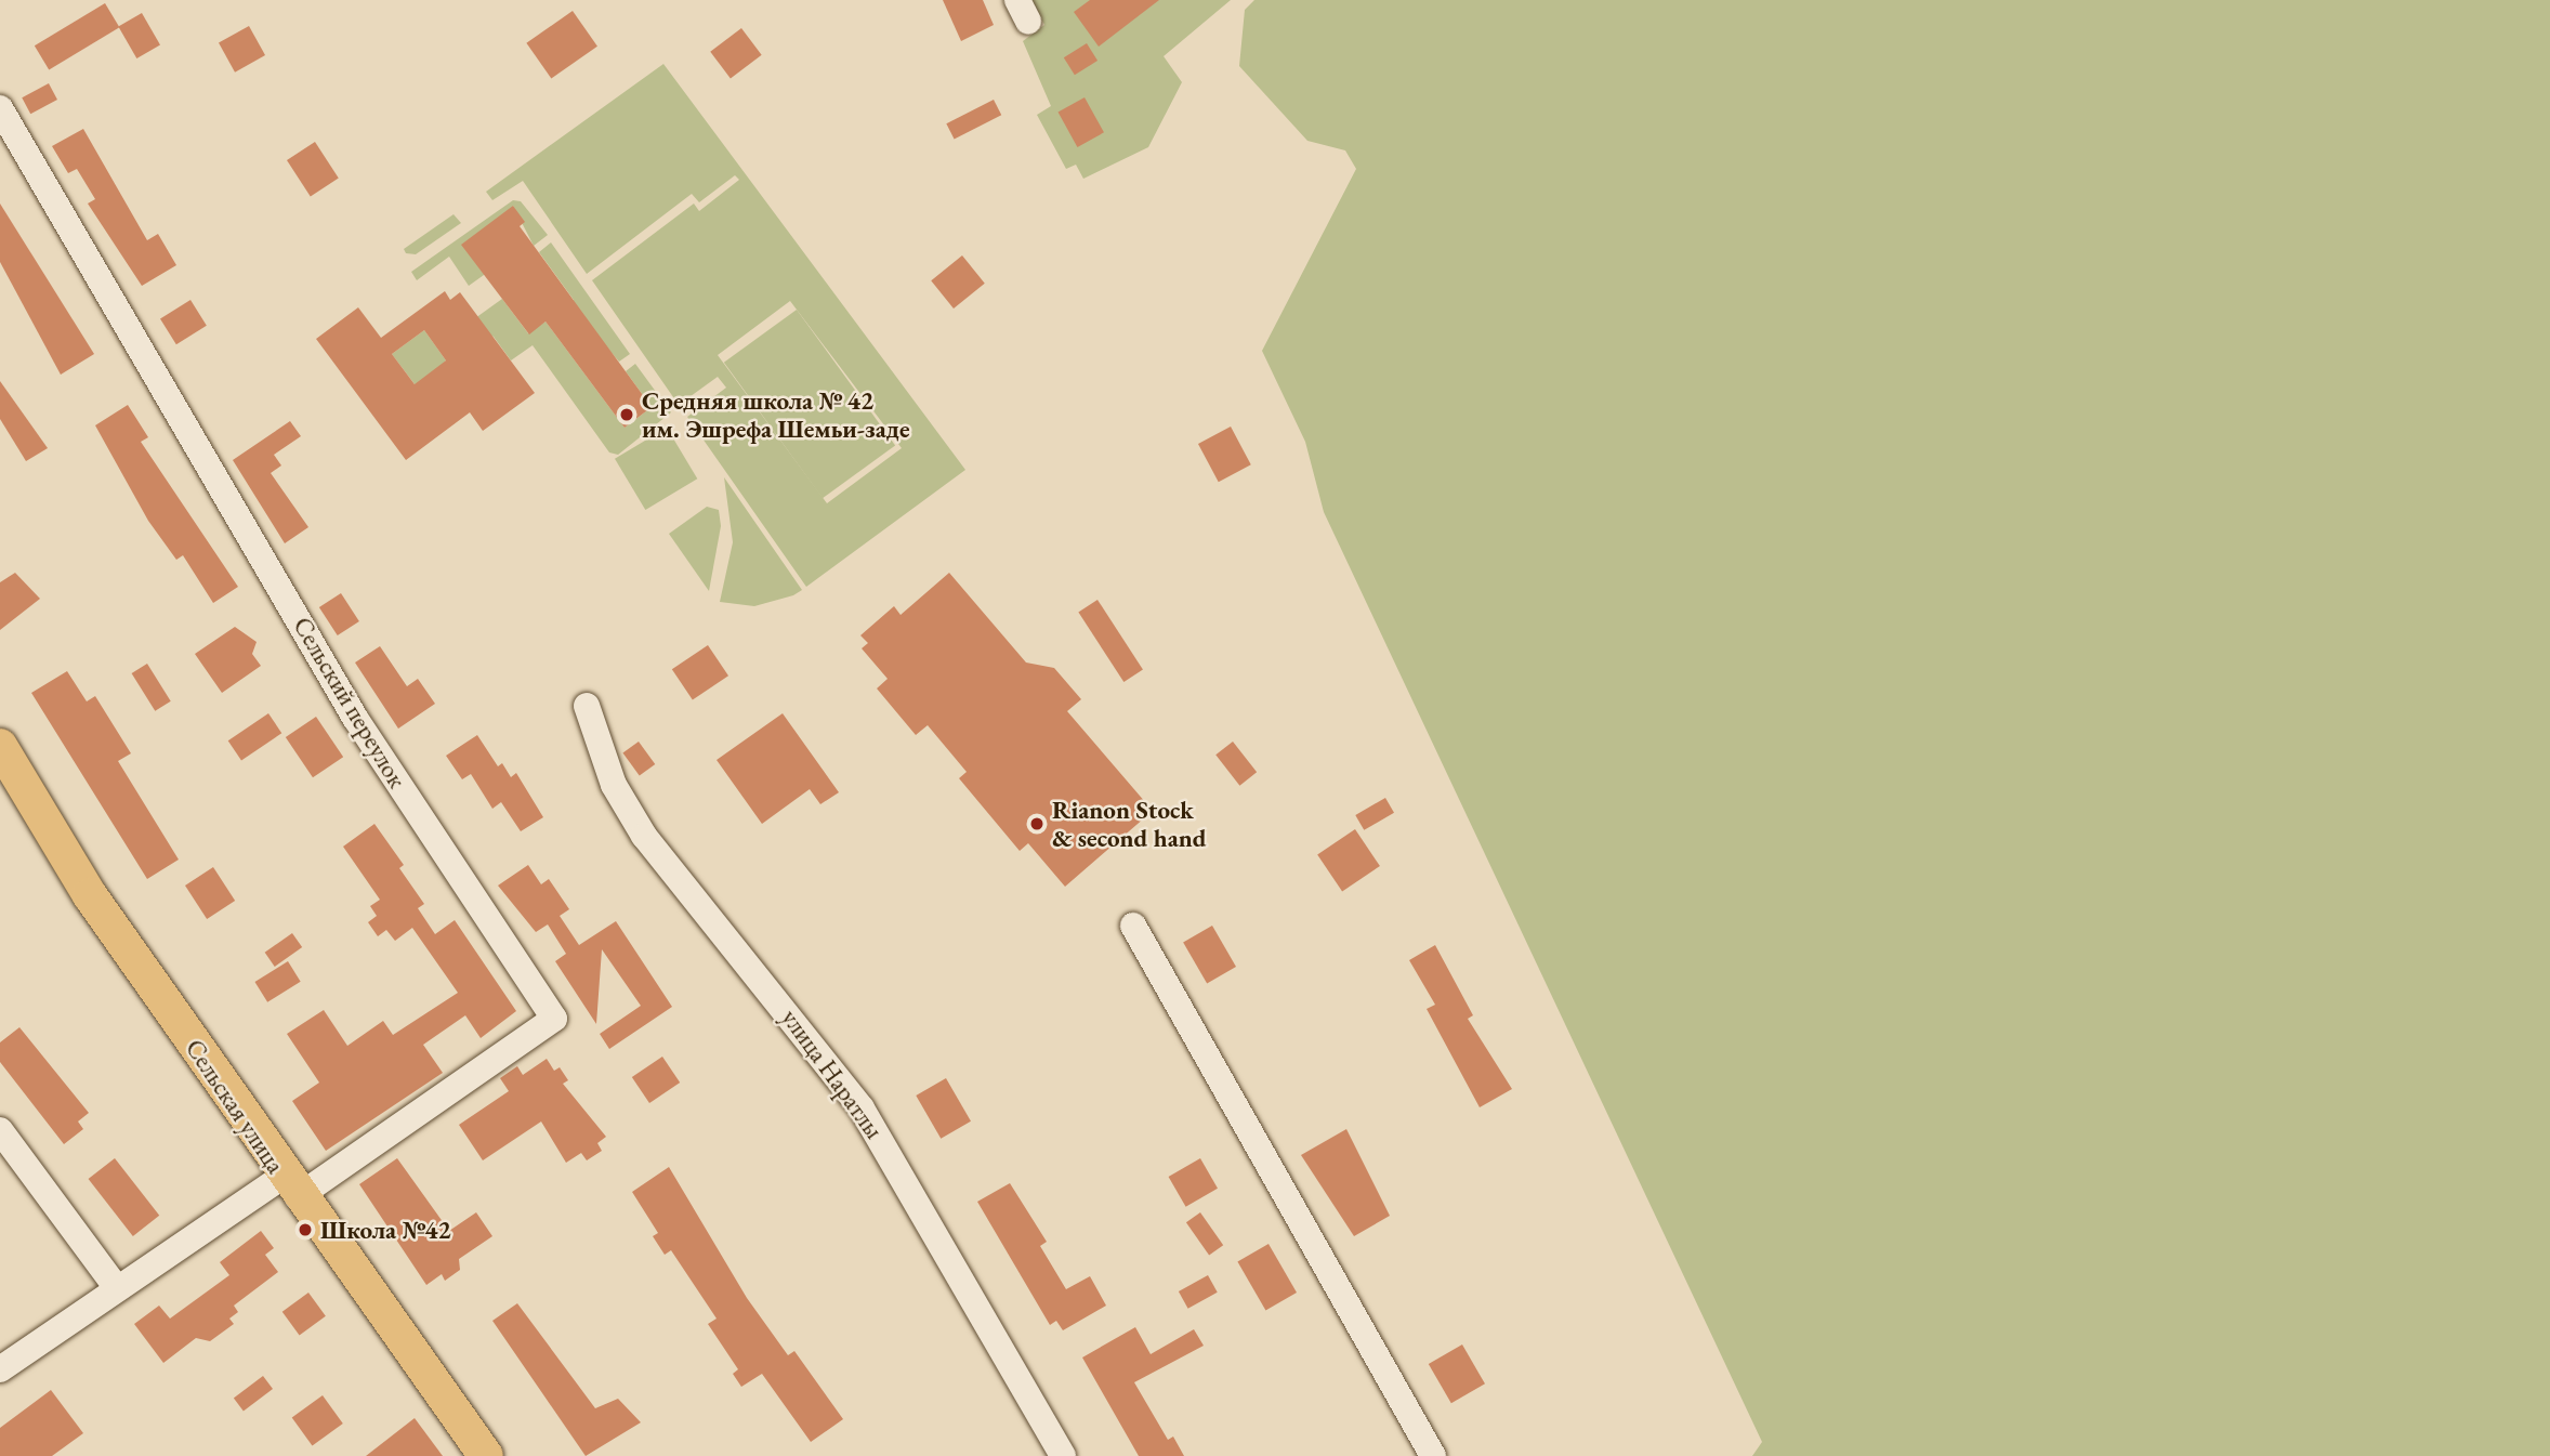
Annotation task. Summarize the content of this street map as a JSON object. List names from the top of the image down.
{
  "streets": {
    "main road": ["Сельская улица"],
    "street": ["Сельский переулок", "улица Наратлы"]
  },
  "crossings": [
    ["Сельский переулок", "Сельская улица"]
  ],
  "places": ["Средняя школа № 42 им. Эшрефа Шемьи-заде", "Rianon Stock & second hand", "Школа №42"]
}
